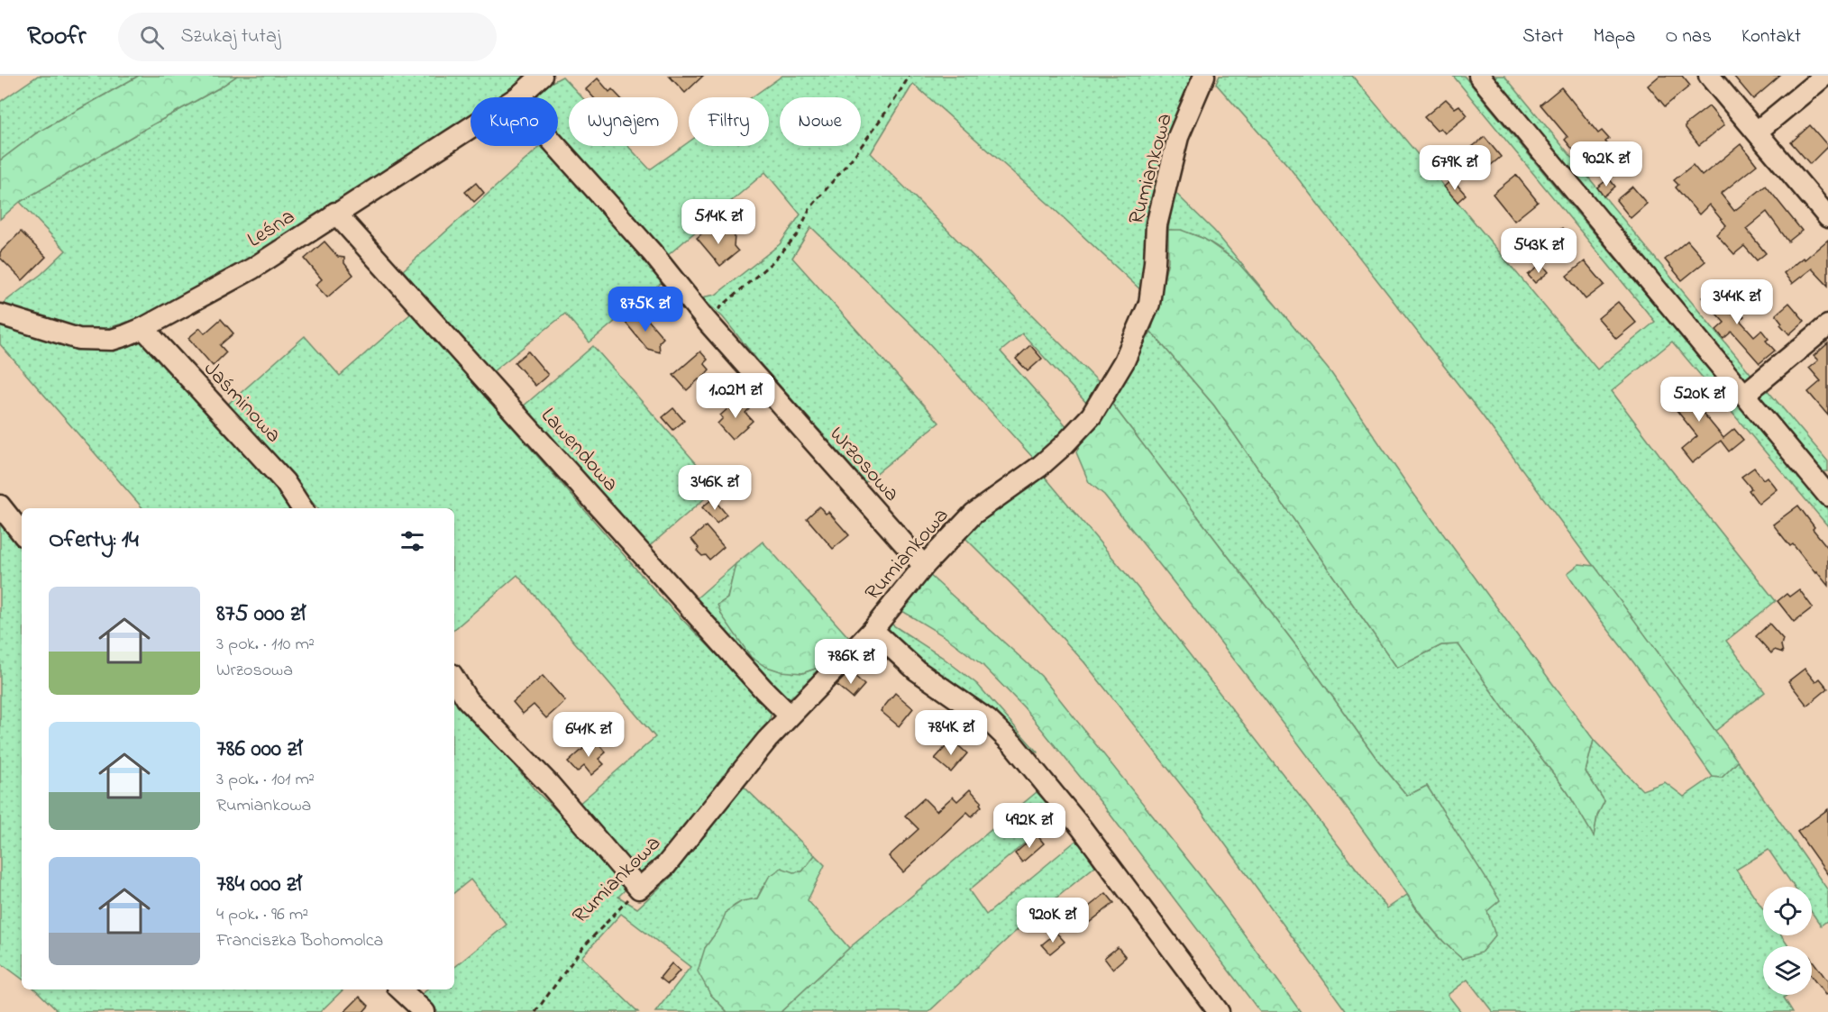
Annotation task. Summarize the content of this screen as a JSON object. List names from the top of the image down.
{
  "streets": {
    "street": [
      "Rumiankowa",
      "Leśna",
      "Jaśminowa",
      "Lawendowa",
      "Wrzosowa"
    ]
  },
  "crossings": [
    ["Rumiankowa", "Lawendowa"],
    ["Rumiankowa", "Wrzosowa"],
    ["Leśna", "Jaśminowa"],
    ["Leśna", "Lawendowa"]
  ],
  "page": {
    "header": "Roofr",
    "search": "Szukaj tutaj",
    "nav": [
      "Start",
      "Mapa",
      "O nas",
      "Kontakt"
    ],
    "chip": [
      "Kupno",
      "Wynajem",
      "Filtry",
      "Nowe"
    ],
    "price": [
      "902K zł",
      "679K zł",
      "514K zł",
      "543K zł",
      "344K zł",
      "875K zł",
      "1.02M zł",
      "520K zł",
      "346K zł",
      "786K zł",
      "784K zł",
      "641K zł",
      "492K zł",
      "920K zł"
    ],
    "heading": "Oferty: 14",
    "list": [
      {
        "name": "875 000 zł",
        "note": "3 pok. · 110 m² · Wrzosowa"
      },
      {
        "name": "786 000 zł",
        "note": "3 pok. · 101 m² · Rumiankowa"
      },
      {
        "name": "784 000 zł",
        "note": "4 pok. · 96 m² · Franciszka Bohomolca"
      }
    ]
  }
}
